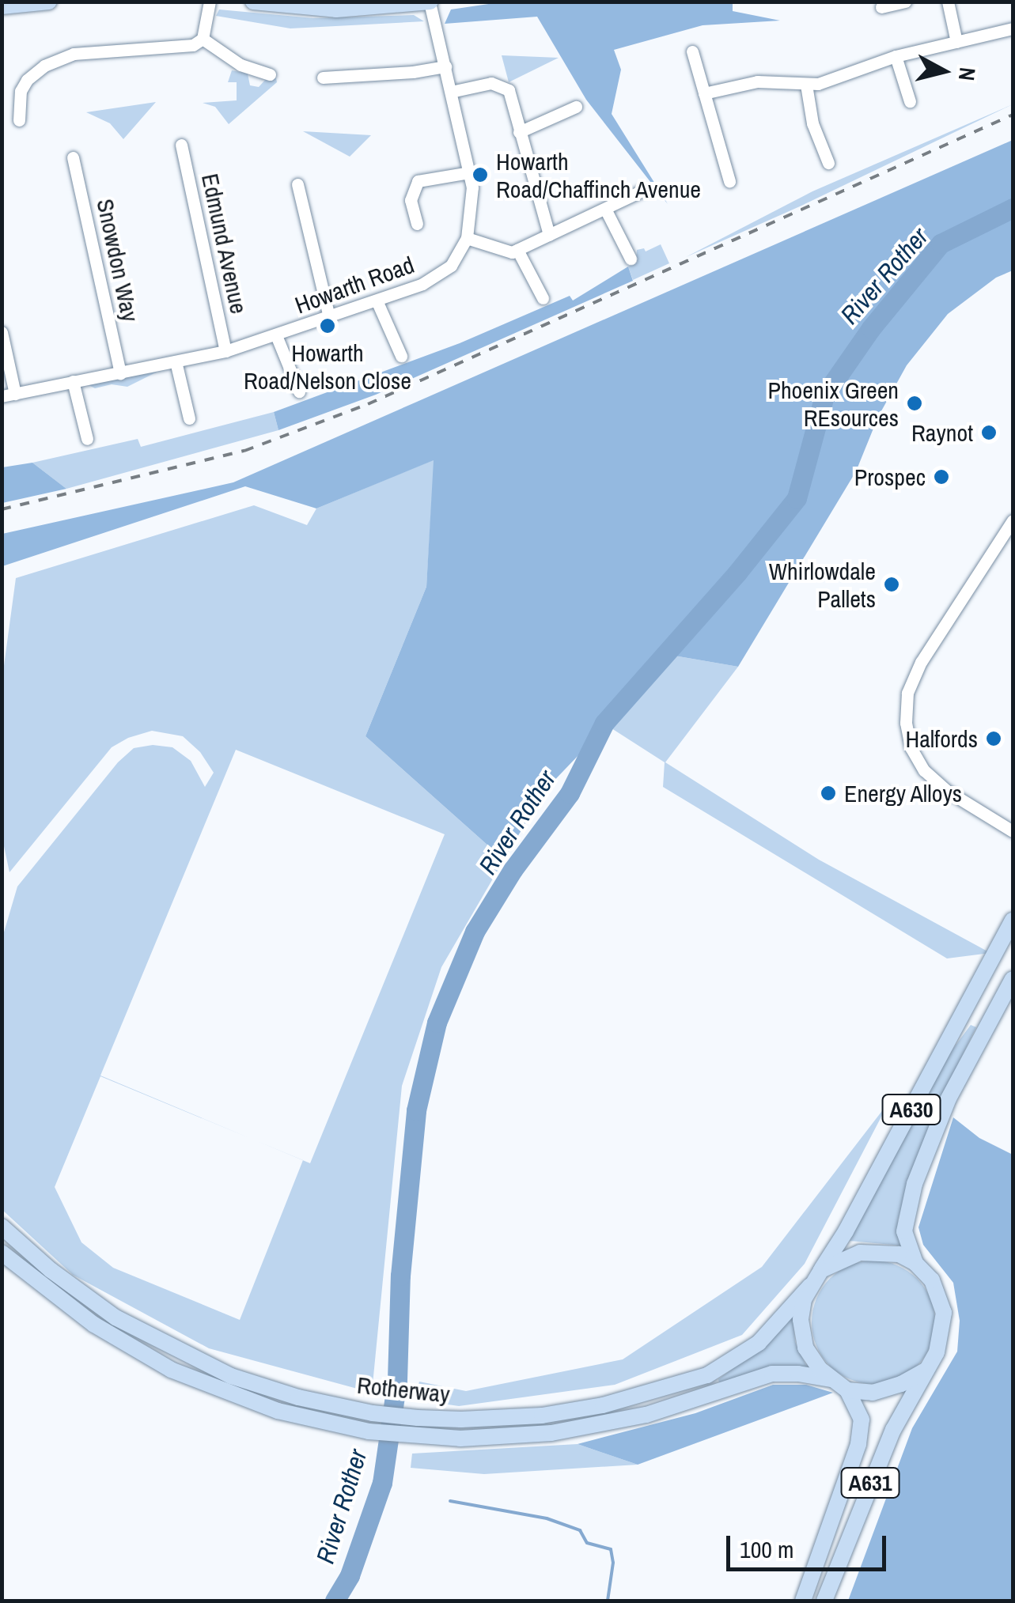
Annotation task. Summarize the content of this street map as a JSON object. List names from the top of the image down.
{
  "streets": {
    "main road": ["A630", "Rotherway", "A631"],
    "street": ["Edmund Avenue", "Snowdon Way", "Howarth Road"]
  },
  "crossings": [
    ["Edmund Avenue", "Howarth Road"],
    ["Snowdon Way", "Howarth Road"],
    ["A630", "Rotherway"],
    ["A630", "A631"],
    ["Rotherway", "A631"]
  ],
  "water": ["River Rother"],
  "places": [
    "Howarth Road/Chaffinch Avenue",
    "Howarth Road/Nelson Close",
    "Phoenix Green REsources",
    "Raynot",
    "Prospec",
    "Whirlowdale Pallets",
    "Halfords",
    "Energy Alloys"
  ],
  "scale_bar": "100 m",
  "north": "right"
}
